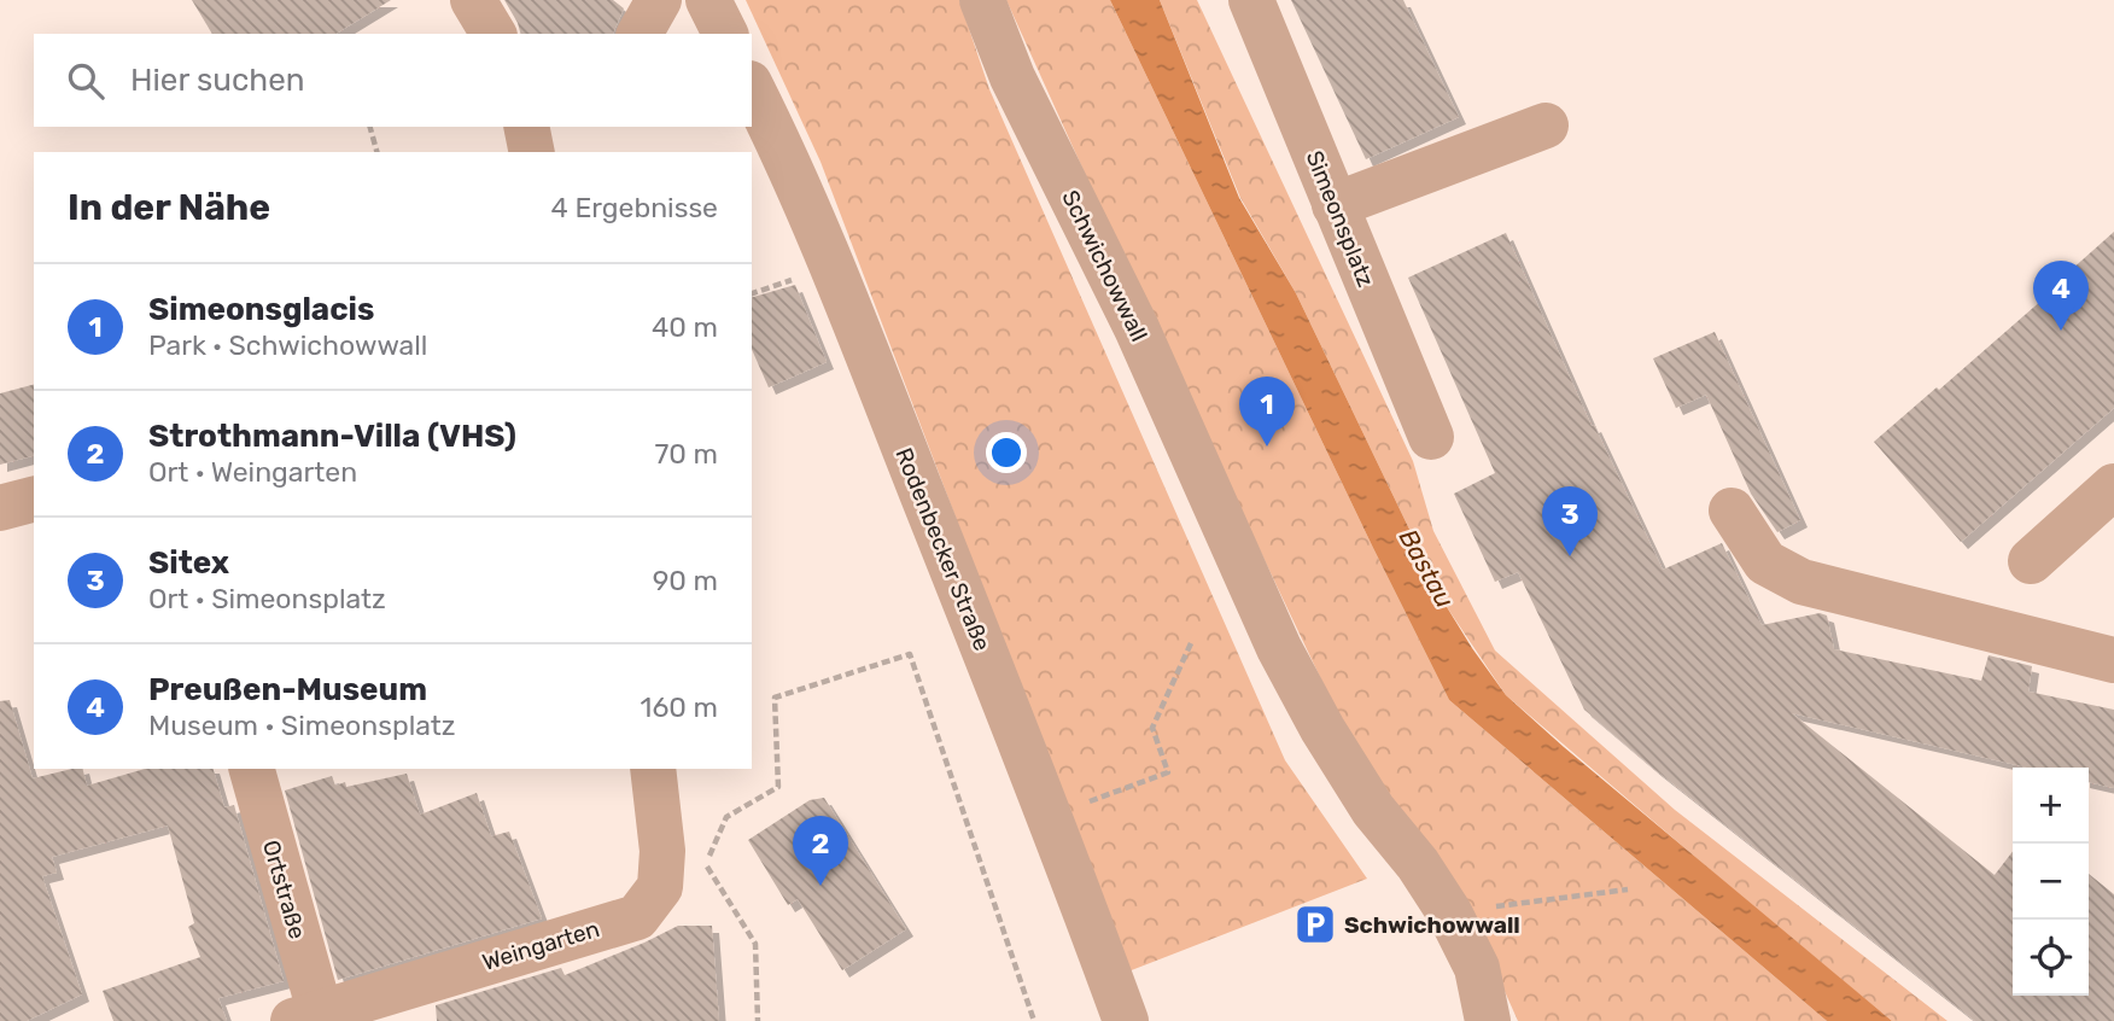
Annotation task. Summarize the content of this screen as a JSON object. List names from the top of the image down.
{
  "streets": {
    "street": [
      "Simeonsplatz",
      "Schwichowwall",
      "Rodenbecker Straße",
      "Ortstraße",
      "Weingarten"
    ]
  },
  "crossings": [
    ["Ortstraße", "Weingarten"]
  ],
  "water": ["Bastau"],
  "places": {
    "parking": ["Schwichowwall"]
  },
  "page": {
    "search": "Hier suchen",
    "heading": ["In der Nähe", "4 Ergebnisse"],
    "pins": [
      "4",
      "1",
      "3",
      "2"
    ],
    "list": [
      {
        "mark": "1",
        "name": "Simeonsglacis",
        "note": "Park · Schwichowwall",
        "value": "40 m"
      },
      {
        "mark": "2",
        "name": "Strothmann-Villa (VHS)",
        "note": "Ort · Weingarten",
        "value": "70 m"
      },
      {
        "mark": "3",
        "name": "Sitex",
        "note": "Ort · Simeonsplatz",
        "value": "90 m"
      },
      {
        "mark": "4",
        "name": "Preußen-Museum",
        "note": "Museum · Simeonsplatz",
        "value": "160 m"
      }
    ],
    "map_buttons": ["+", "−"]
  }
}
